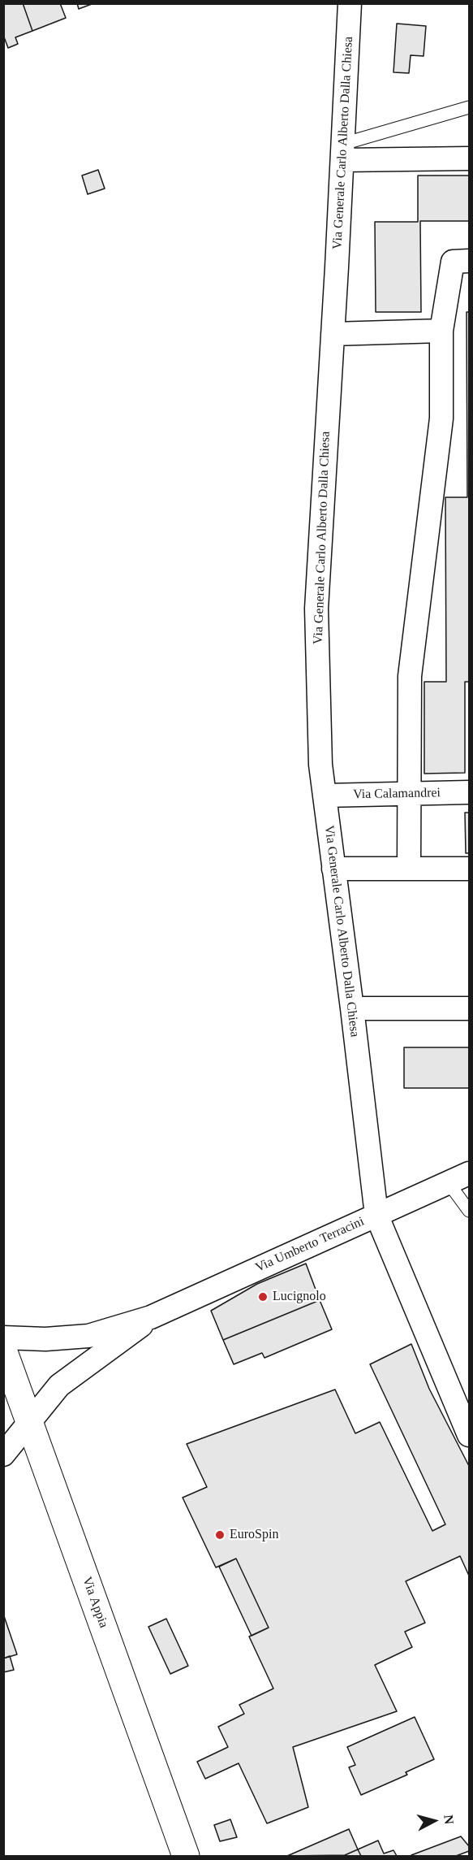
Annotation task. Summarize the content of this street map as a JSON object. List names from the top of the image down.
{
  "streets": {
    "main road": ["Via Appia"],
    "street": ["Via Generale Carlo Alberto Dalla Chiesa", "Via Calamandrei", "Via Umberto Terracini"]
  },
  "crossings": [
    ["Via Generale Carlo Alberto Dalla Chiesa", "Via Calamandrei"],
    ["Via Generale Carlo Alberto Dalla Chiesa", "Via Umberto Terracini"]
  ],
  "places": ["Lucignolo", "EuroSpin"],
  "north": "right"
}
